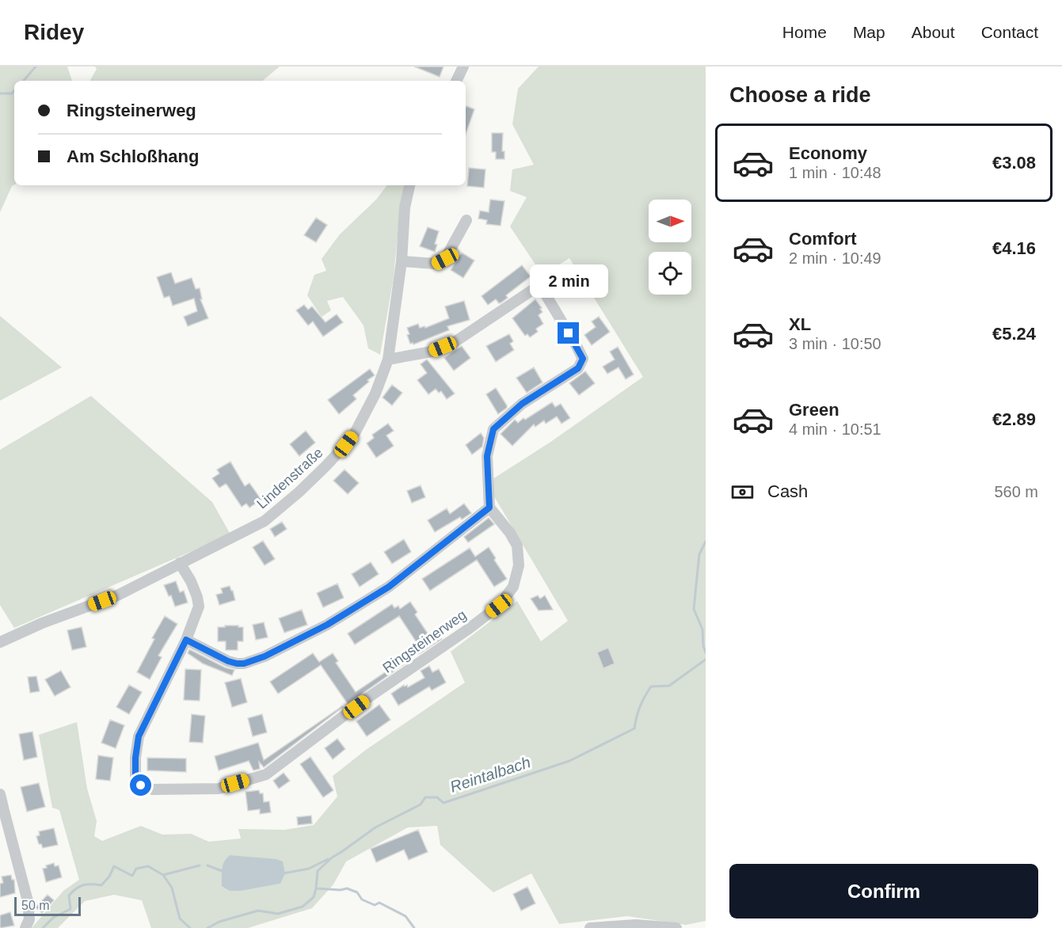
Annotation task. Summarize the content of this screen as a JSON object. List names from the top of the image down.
{
  "streets": {
    "street": ["Lindenstraße", "Ringsteinerweg"]
  },
  "crossings": [
    ["Lindenstraße", "Ringsteinerweg"]
  ],
  "water": ["Reintalbach"],
  "scale_bar": "50 m",
  "north": "right",
  "page": {
    "header": "Ridey",
    "nav": [
      "Home",
      "Map",
      "About",
      "Contact"
    ],
    "heading": "Choose a ride",
    "banner": ["Ringsteinerweg", "Am Schloßhang"],
    "list": [
      {
        "name": "Economy",
        "note": "1 min · 10:48",
        "value": "€3.08"
      },
      {
        "name": "Comfort",
        "note": "2 min · 10:49",
        "value": "€4.16"
      },
      {
        "name": "XL",
        "note": "3 min · 10:50",
        "value": "€5.24"
      },
      {
        "name": "Green",
        "note": "4 min · 10:51",
        "value": "€2.89"
      }
    ],
    "bubble": "2 min",
    "pay": ["Cash", "560 m"],
    "buttons": "Confirm",
    "scale": "50 m"
  }
}
